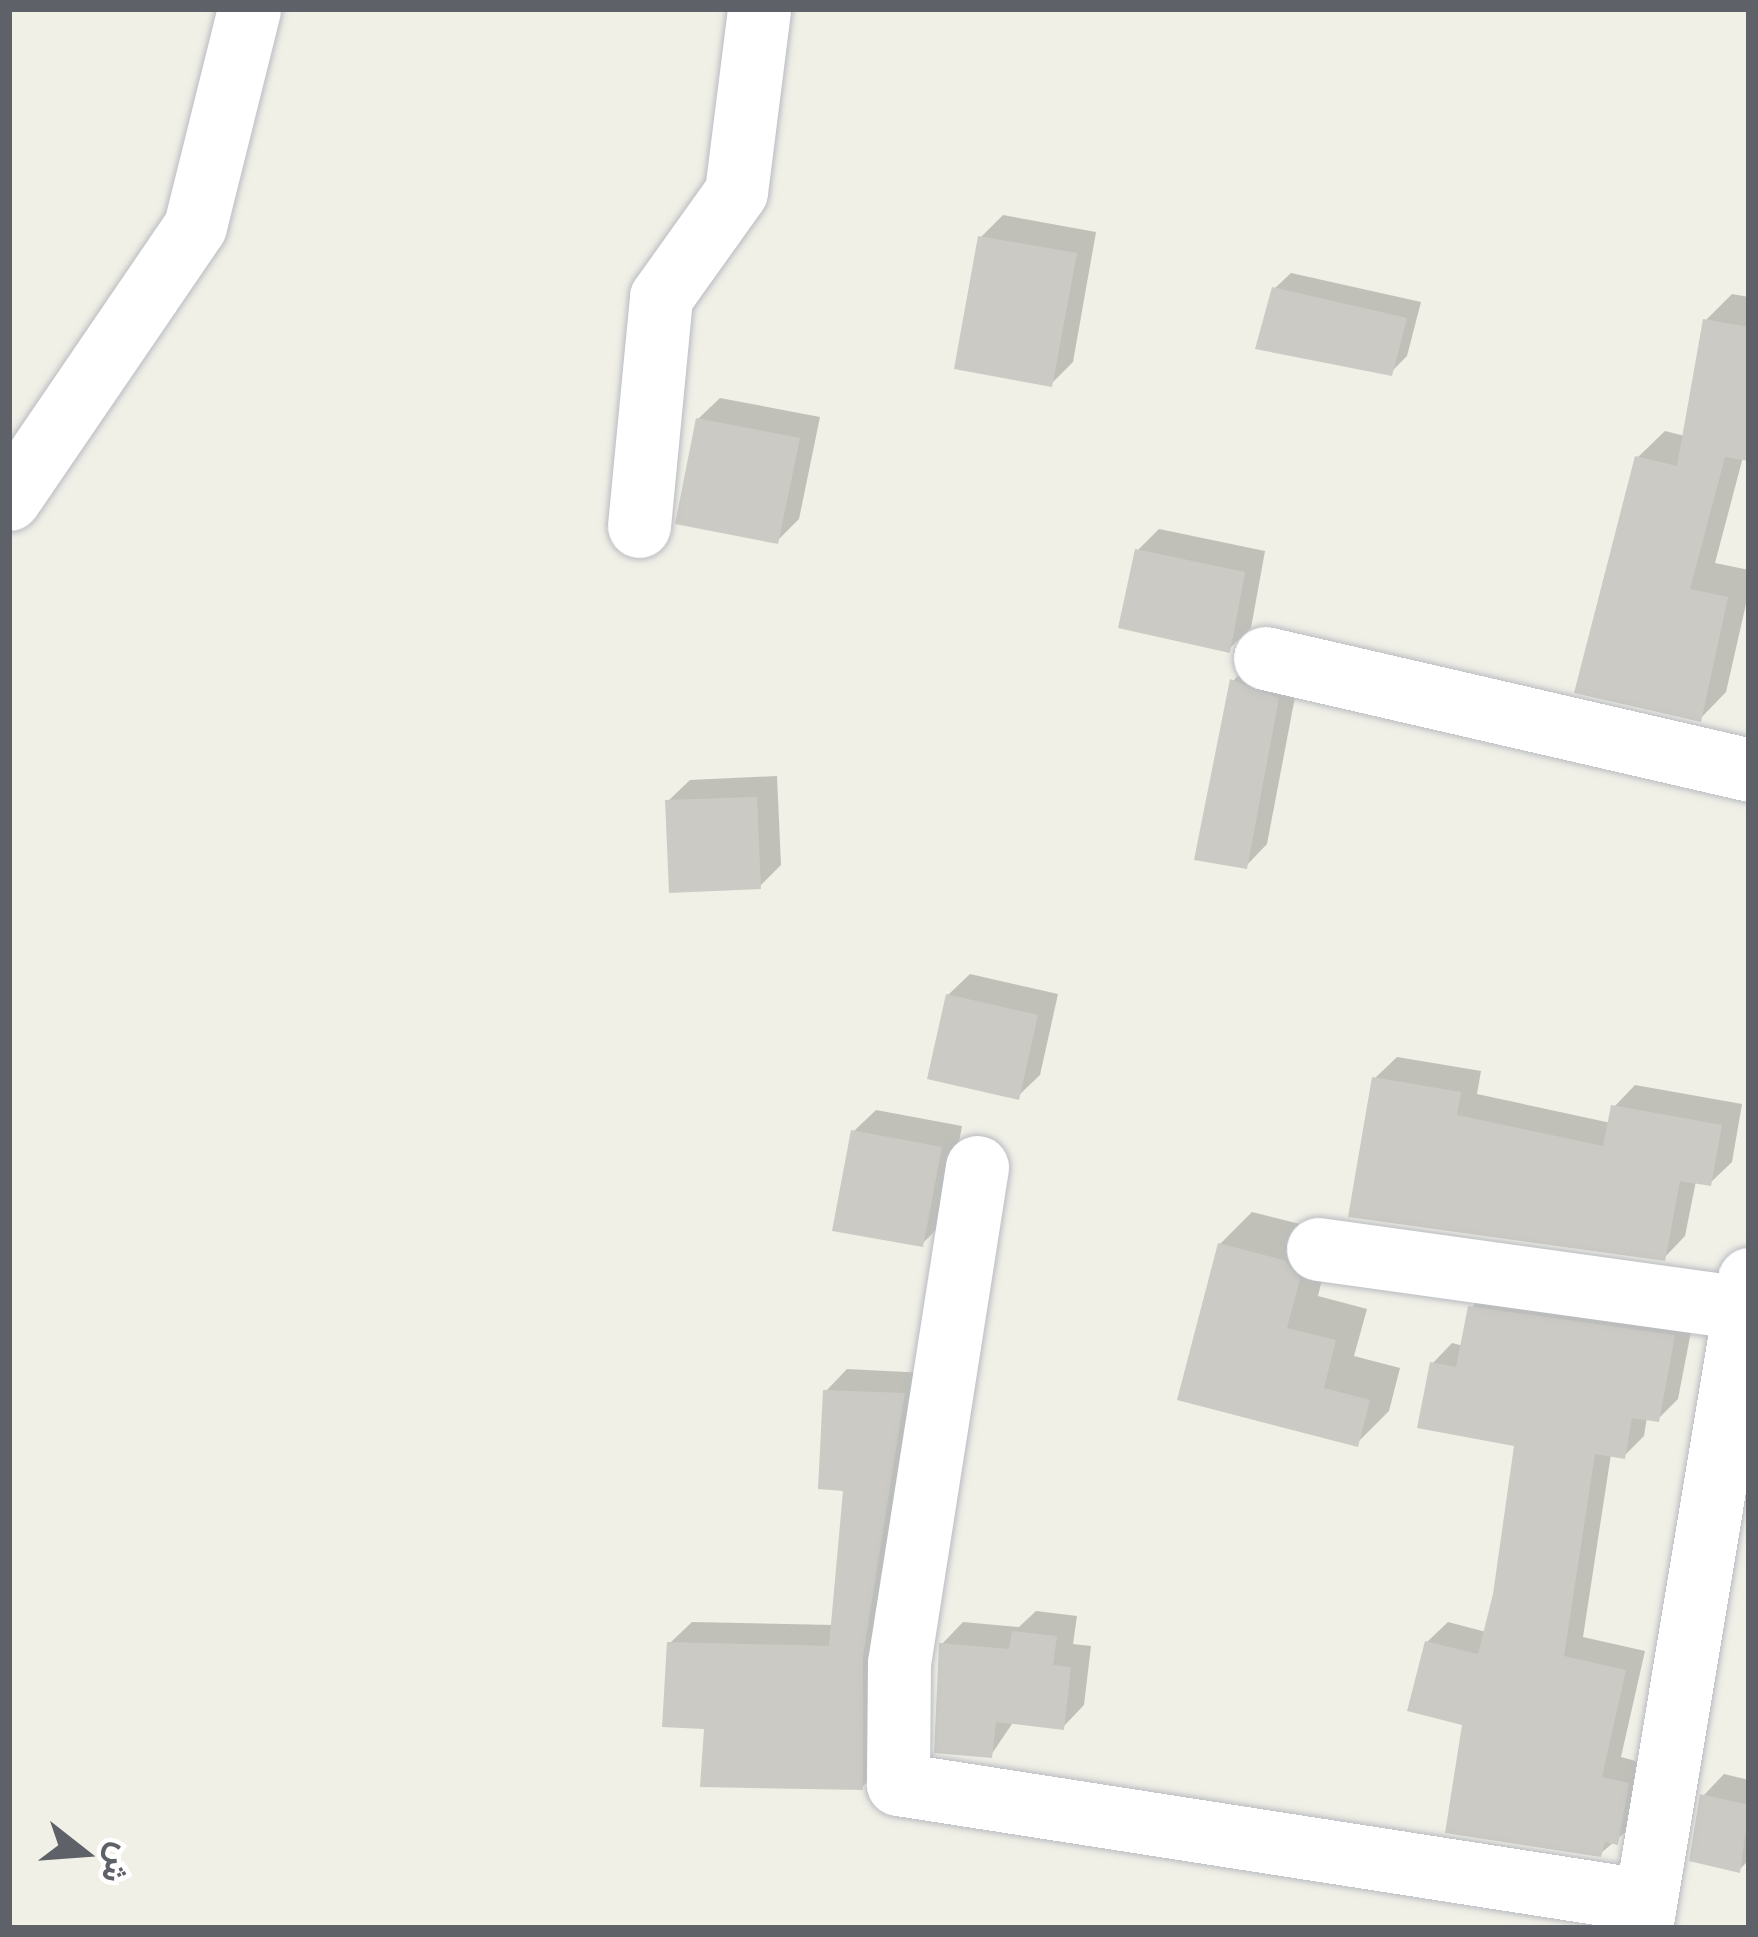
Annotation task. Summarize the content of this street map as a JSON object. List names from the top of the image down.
{
  "north": "right"
}
